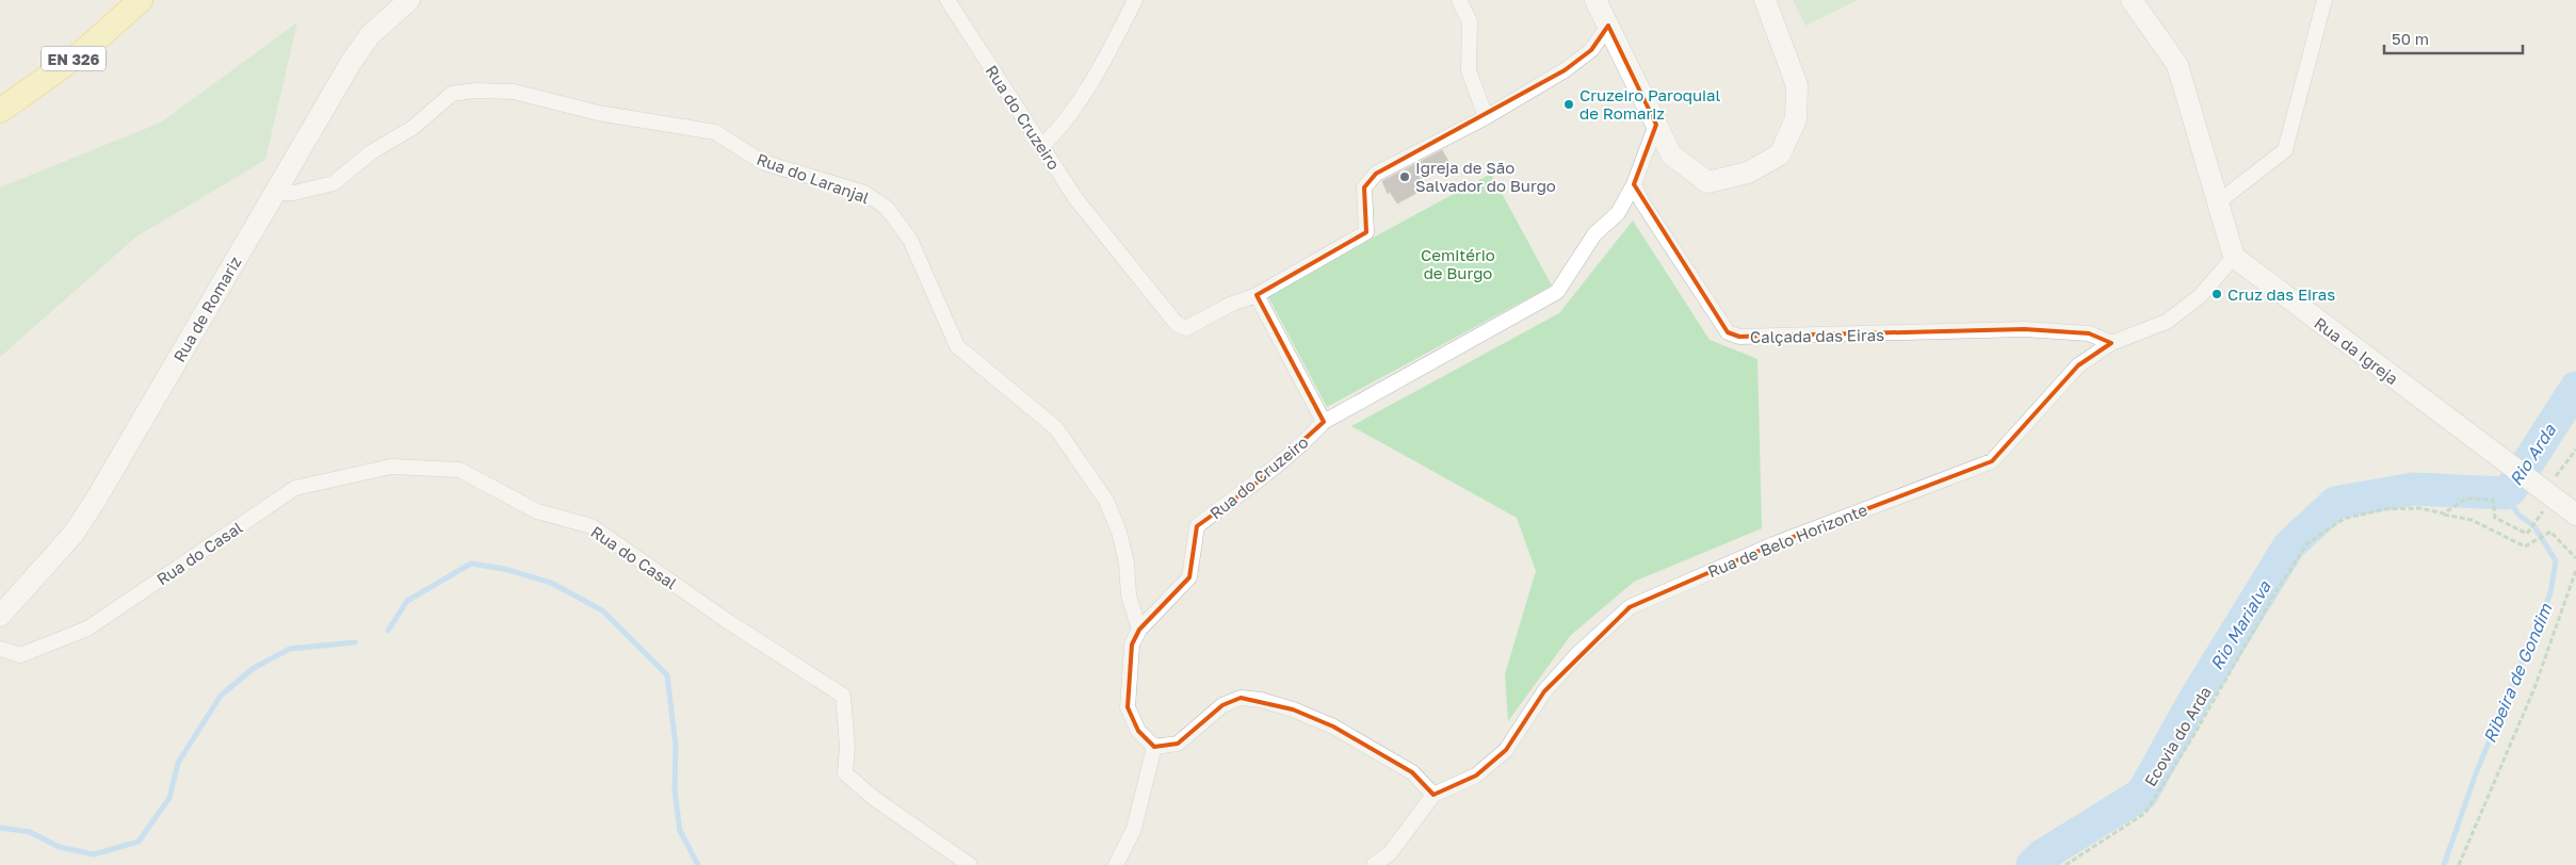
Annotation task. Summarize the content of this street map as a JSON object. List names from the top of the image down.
{
  "streets": {
    "main road": ["EN 326"],
    "street": [
      "Rua do Cruzeiro",
      "Rua do Laranjal",
      "Rua de Romariz",
      "Calçada das Eiras",
      "Rua da Igreja",
      "Rua de Belo Horizonte",
      "Rua do Casal"
    ],
    "path": ["Ecovia do Arda"]
  },
  "crossings": [
    ["Rua do Cruzeiro", "Rua do Laranjal"],
    ["Rua do Cruzeiro", "Calçada das Eiras"],
    ["Rua do Laranjal", "Rua de Romariz"],
    ["Calçada das Eiras", "Rua de Belo Horizonte"],
    ["Rua da Igreja", "Rua de Belo Horizonte"]
  ],
  "water": ["Rio Arda", "Rio Marialva", "Ribeira de Gondim"],
  "parks": ["Cemitério de Burgo"],
  "places": ["Cruzeiro Paroquial de Romariz", "Igreja de São Salvador do Burgo", "Cruz das Eiras"],
  "scale_bar": "50 m"
}
